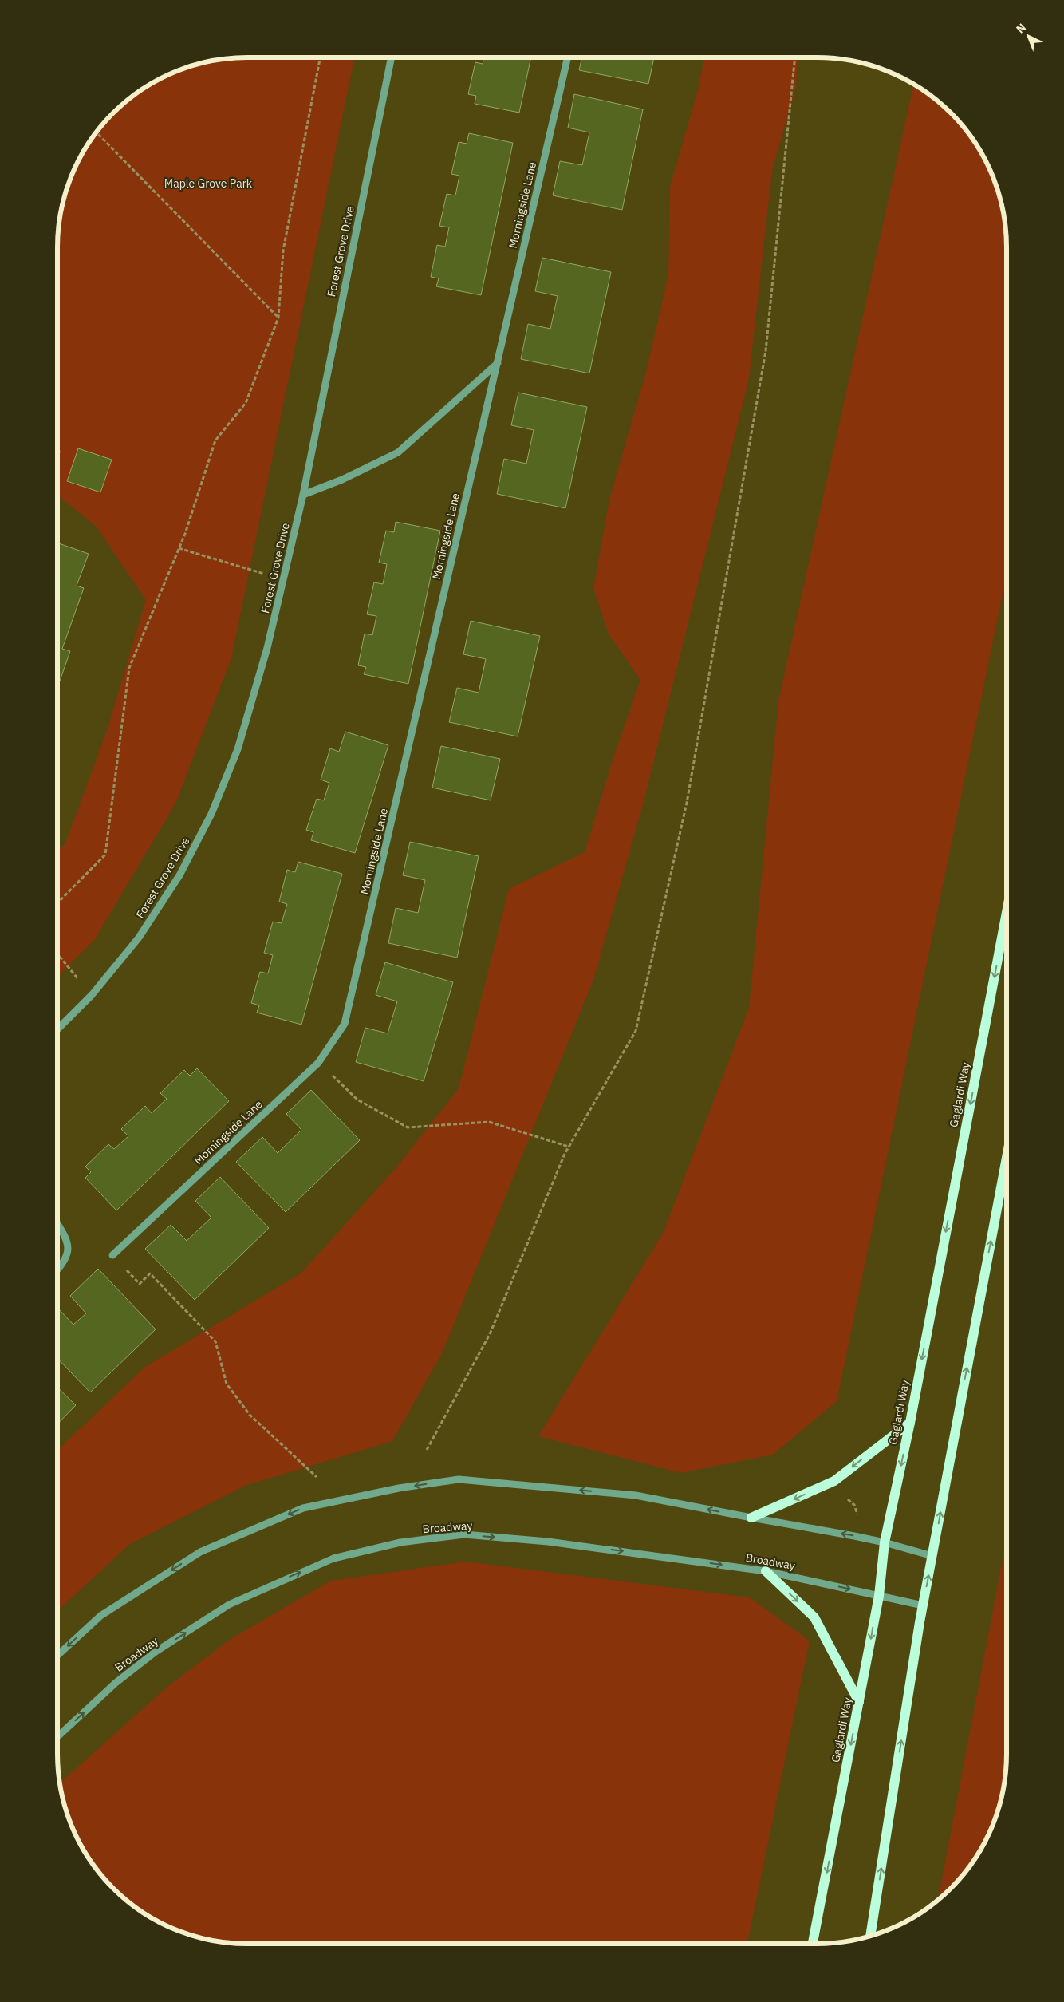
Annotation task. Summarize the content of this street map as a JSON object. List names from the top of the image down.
{
  "streets": {
    "main road": ["Gaglardi Way"],
    "street": ["Morningside Lane", "Forest Grove Drive", "Broadway"]
  },
  "crossings": [
    ["Gaglardi Way", "Broadway"]
  ],
  "parks": ["Maple Grove Park"],
  "north": "top left"
}
